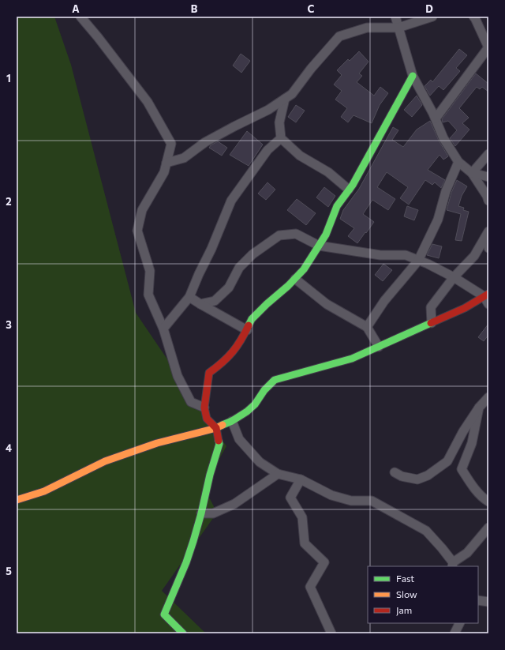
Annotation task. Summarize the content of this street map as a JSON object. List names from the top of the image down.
{
  "legend": ["Fast", "Slow", "Jam"],
  "grid": {
    "columns": [
      "A",
      "B",
      "C",
      "D"
    ],
    "rows": [
      "1",
      "2",
      "3",
      "4",
      "5"
    ]
  }
}
